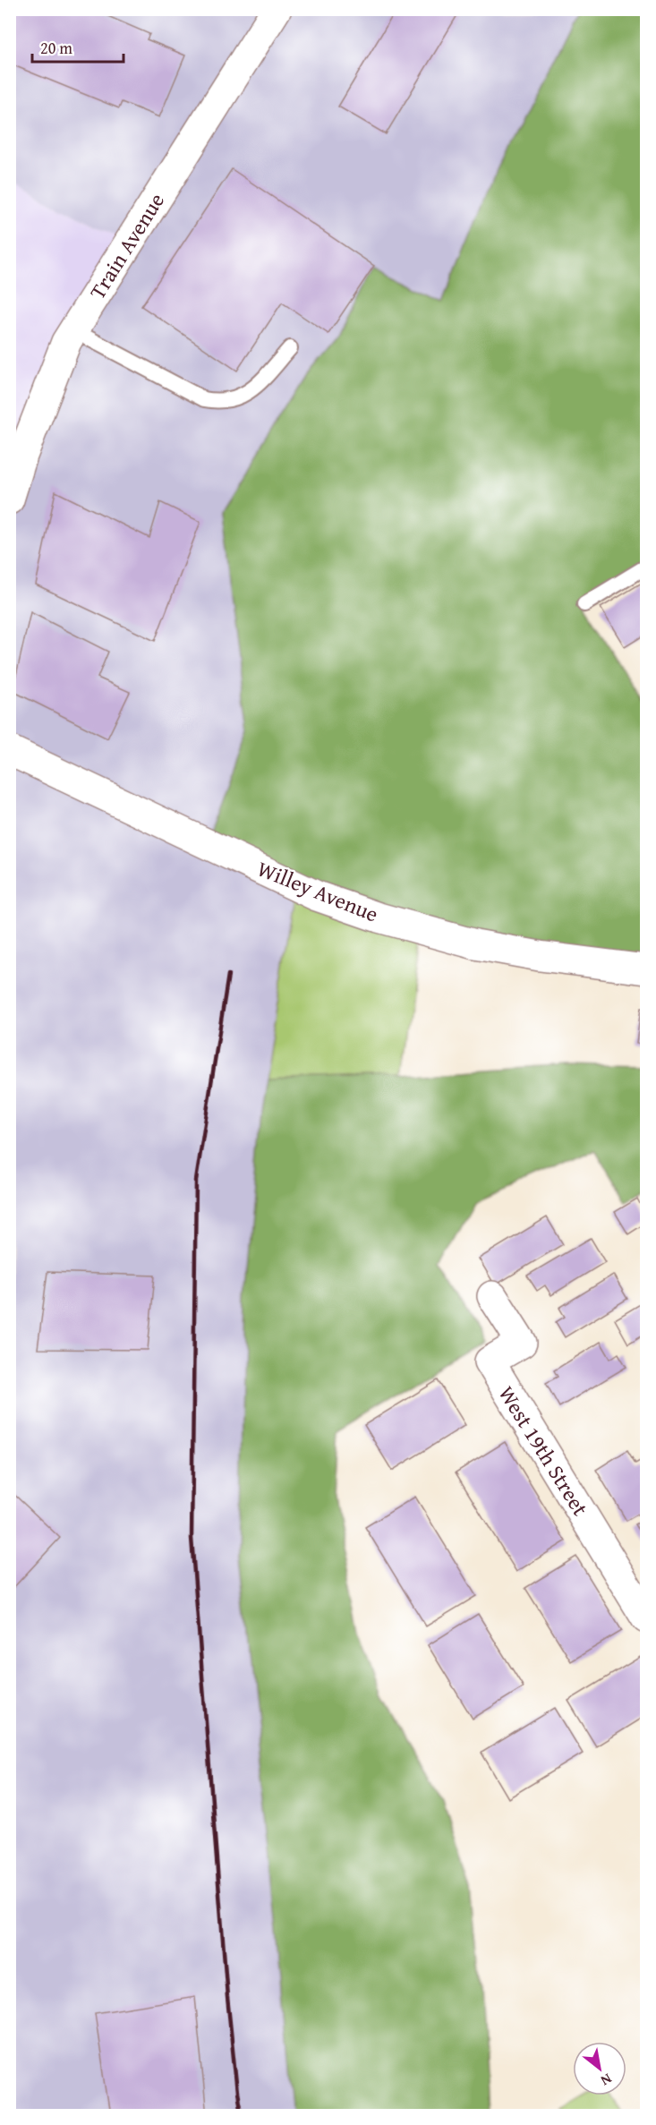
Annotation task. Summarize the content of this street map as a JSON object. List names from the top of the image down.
{
  "streets": {
    "street": ["Train Avenue", "Willey Avenue", "West 19th Street"]
  },
  "scale_bar": "20 m",
  "north": "bottom right"
}
